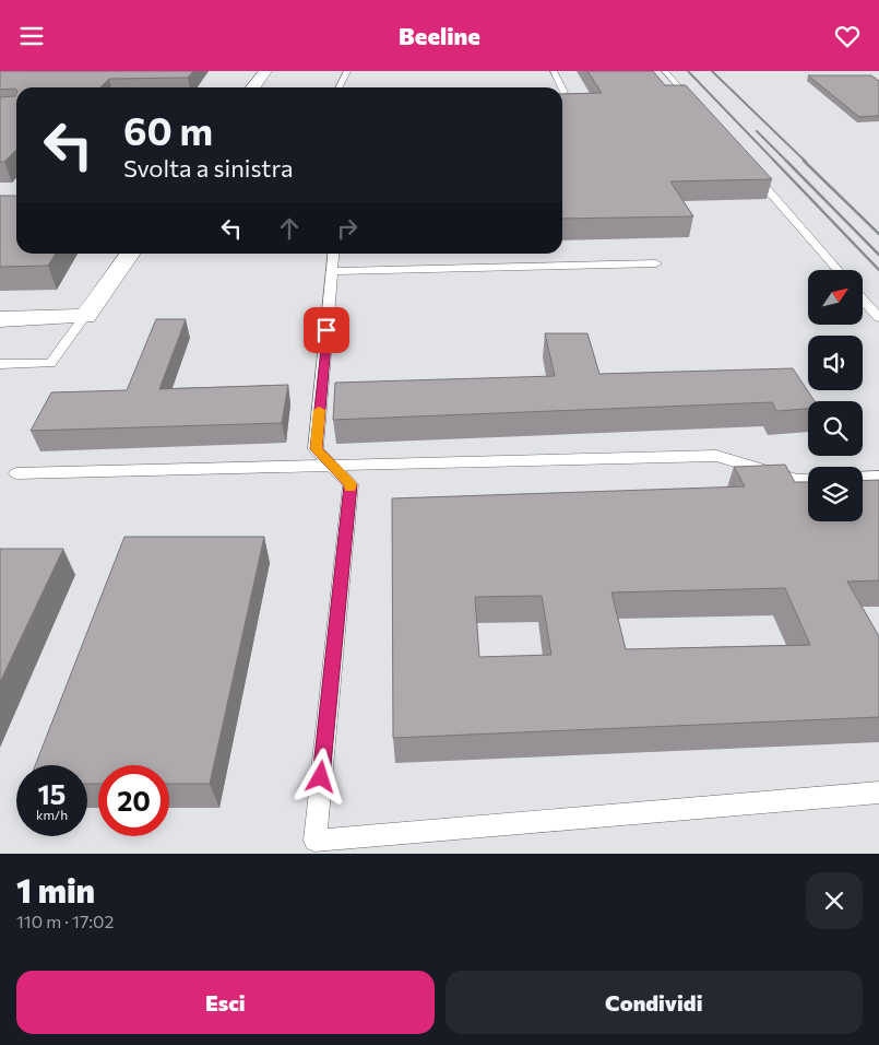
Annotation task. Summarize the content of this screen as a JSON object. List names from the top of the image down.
{
  "north": "top right",
  "page": {
    "header": "Beeline",
    "turn": ["60 m", "Svolta a sinistra"],
    "speed": "15 km/h",
    "limit": "20",
    "heading": ["1 min", "110 m · 17:02"],
    "buttons": ["Esci", "Condividi"]
  }
}
